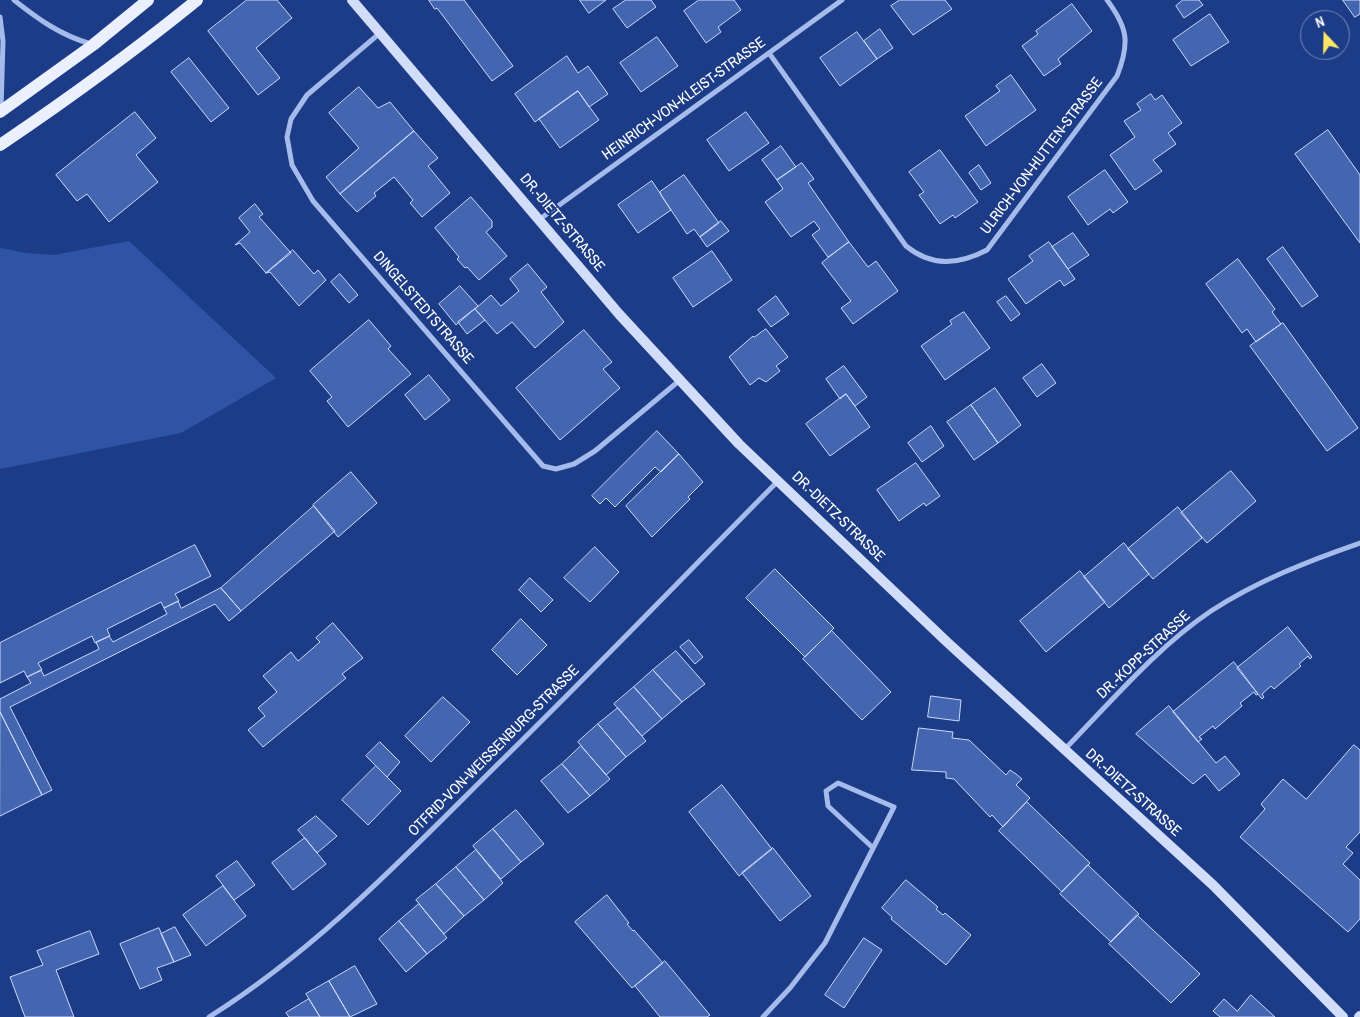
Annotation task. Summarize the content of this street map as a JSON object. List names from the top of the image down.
{
  "streets": {
    "main road": ["DR.-DIETZ-STRASSE"],
    "street": [
      "HEINRICH-VON-KLEIST-STRASSE",
      "ULRICH-VON-HUTTEN-STRASSE",
      "DINGELSTEDTSTRASSE",
      "DR.-KOPP-STRASSE",
      "OTFRID-VON-WEISSENBURG-STRASSE"
    ]
  },
  "crossings": [
    ["HEINRICH-VON-KLEIST-STRASSE", "ULRICH-VON-HUTTEN-STRASSE"],
    ["HEINRICH-VON-KLEIST-STRASSE", "DR.-DIETZ-STRASSE"],
    ["DR.-DIETZ-STRASSE", "DINGELSTEDTSTRASSE"],
    ["DR.-DIETZ-STRASSE", "DR.-KOPP-STRASSE"],
    ["DR.-DIETZ-STRASSE", "OTFRID-VON-WEISSENBURG-STRASSE"]
  ],
  "north": "top"
}
